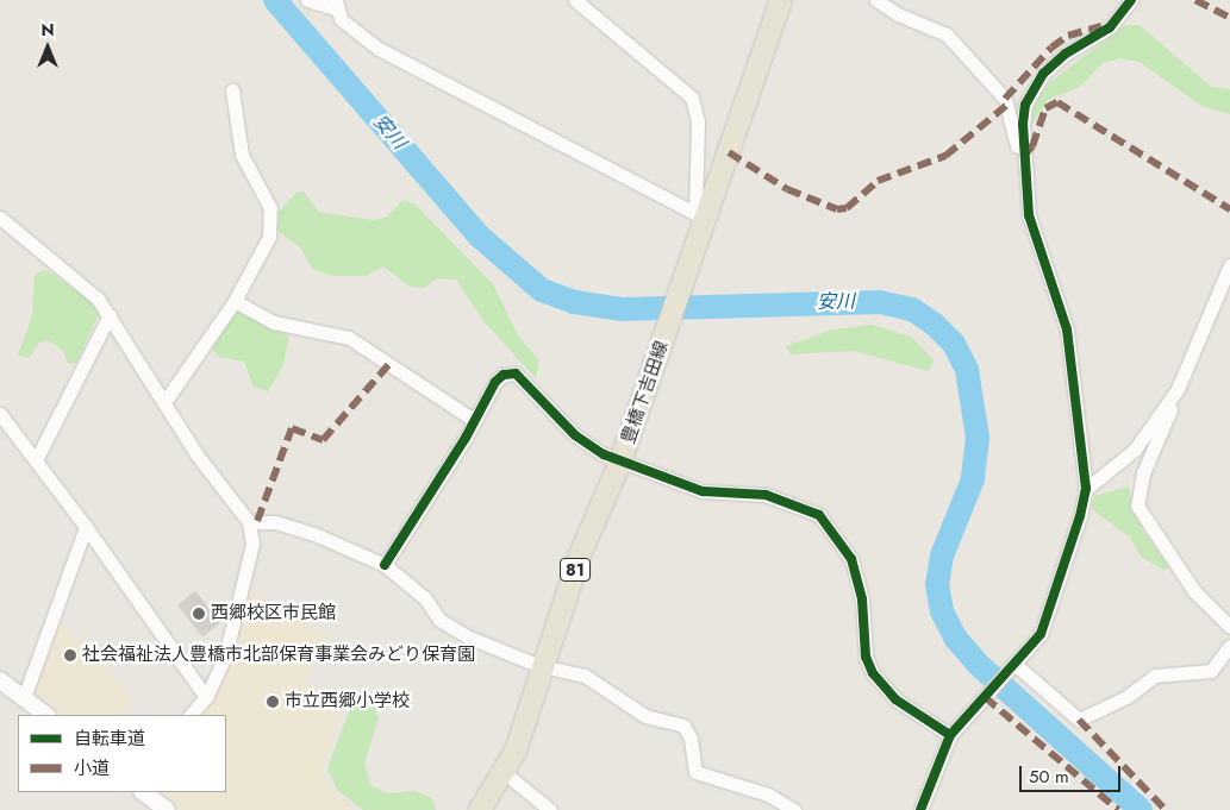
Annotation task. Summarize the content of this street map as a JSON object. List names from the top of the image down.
{
  "streets": {
    "main road": ["豊橋下吉田線", "81"]
  },
  "water": ["安川"],
  "places": ["西郷校区市民館", "社会福祉法人豊橋市北部保育事業会みどり保育園", "市立西郷小学校"],
  "legend": ["自転車道", "小道"],
  "scale_bar": "50 m",
  "north": "top"
}
